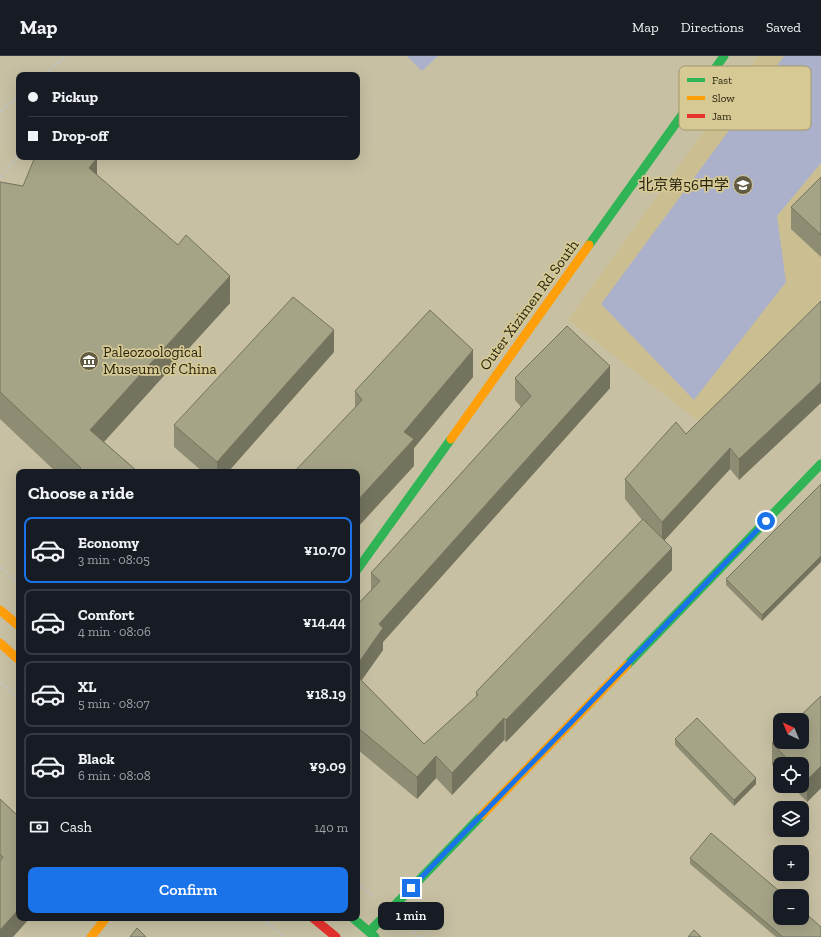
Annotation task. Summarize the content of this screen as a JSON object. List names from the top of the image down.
{
  "streets": {
    "street": ["Outer Xizimen Rd South"]
  },
  "places": {
    "school or university": ["北京第56中学"],
    "museum": ["Paleozoological Museum of China"]
  },
  "legend": ["Fast", "Slow", "Jam"],
  "north": "top left",
  "page": {
    "header": "Map",
    "nav": ["Map", "Directions", "Saved"],
    "banner": ["Pickup", "Drop-off"],
    "heading": "Choose a ride",
    "list": [
      {
        "name": "Economy",
        "note": "3 min · 08:05",
        "value": "¥10.70"
      },
      {
        "name": "Comfort",
        "note": "4 min · 08:06",
        "value": "¥14.44"
      },
      {
        "name": "XL",
        "note": "5 min · 08:07",
        "value": "¥18.19"
      },
      {
        "name": "Black",
        "note": "6 min · 08:08",
        "value": "¥9.09"
      }
    ],
    "map_buttons": ["+", "−"],
    "pay": ["Cash", "140 m"],
    "buttons": "Confirm",
    "bubble": "1 min"
  }
}
